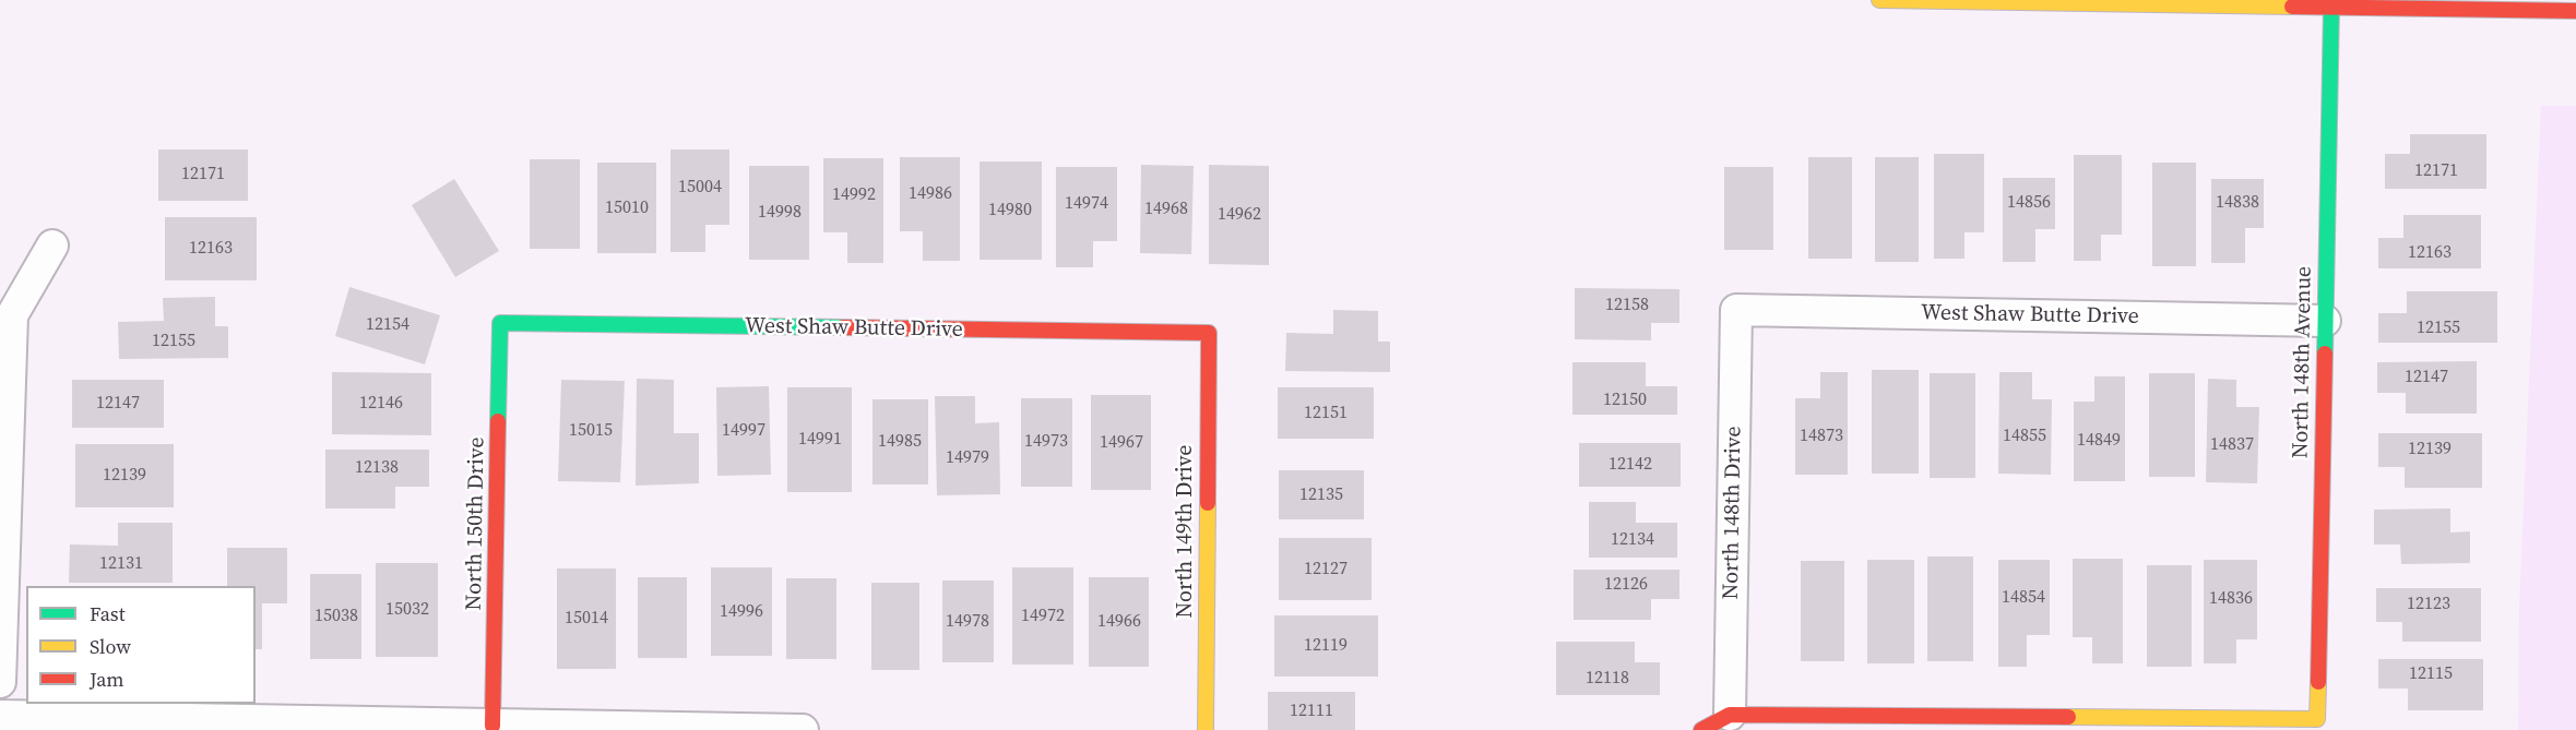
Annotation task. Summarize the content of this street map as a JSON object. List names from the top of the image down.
{
  "streets": {
    "street": [
      "West Shaw Butte Drive",
      "North 148th Avenue",
      "North 148th Drive",
      "North 150th Drive",
      "North 149th Drive"
    ]
  },
  "crossings": [
    ["West Shaw Butte Drive", "North 148th Avenue"],
    ["West Shaw Butte Drive", "North 148th Drive"],
    ["West Shaw Butte Drive", "North 150th Drive"],
    ["West Shaw Butte Drive", "North 149th Drive"],
    ["North 148th Avenue", "North 148th Drive"]
  ],
  "house_numbers": [
    "12171",
    "12171",
    "15004",
    "14986",
    "14992",
    "14856",
    "14838",
    "14974",
    "15010",
    "14968",
    "14980",
    "14998",
    "14962",
    "12163",
    "12163",
    "12158",
    "12154",
    "12155",
    "12155",
    "12147",
    "12150",
    "12147",
    "12146",
    "12151",
    "15015",
    "14997",
    "14873",
    "14855",
    "14991",
    "14849",
    "14985",
    "14973",
    "14967",
    "14837",
    "12139",
    "14979",
    "12142",
    "12138",
    "12139",
    "12135",
    "12134",
    "12131",
    "12127",
    "12126",
    "14854",
    "14836",
    "12123",
    "15032",
    "14996",
    "15038",
    "14972",
    "15014",
    "14978",
    "14966",
    "12119",
    "12115",
    "12118",
    "12111"
  ],
  "legend": ["Fast", "Slow", "Jam"]
}
